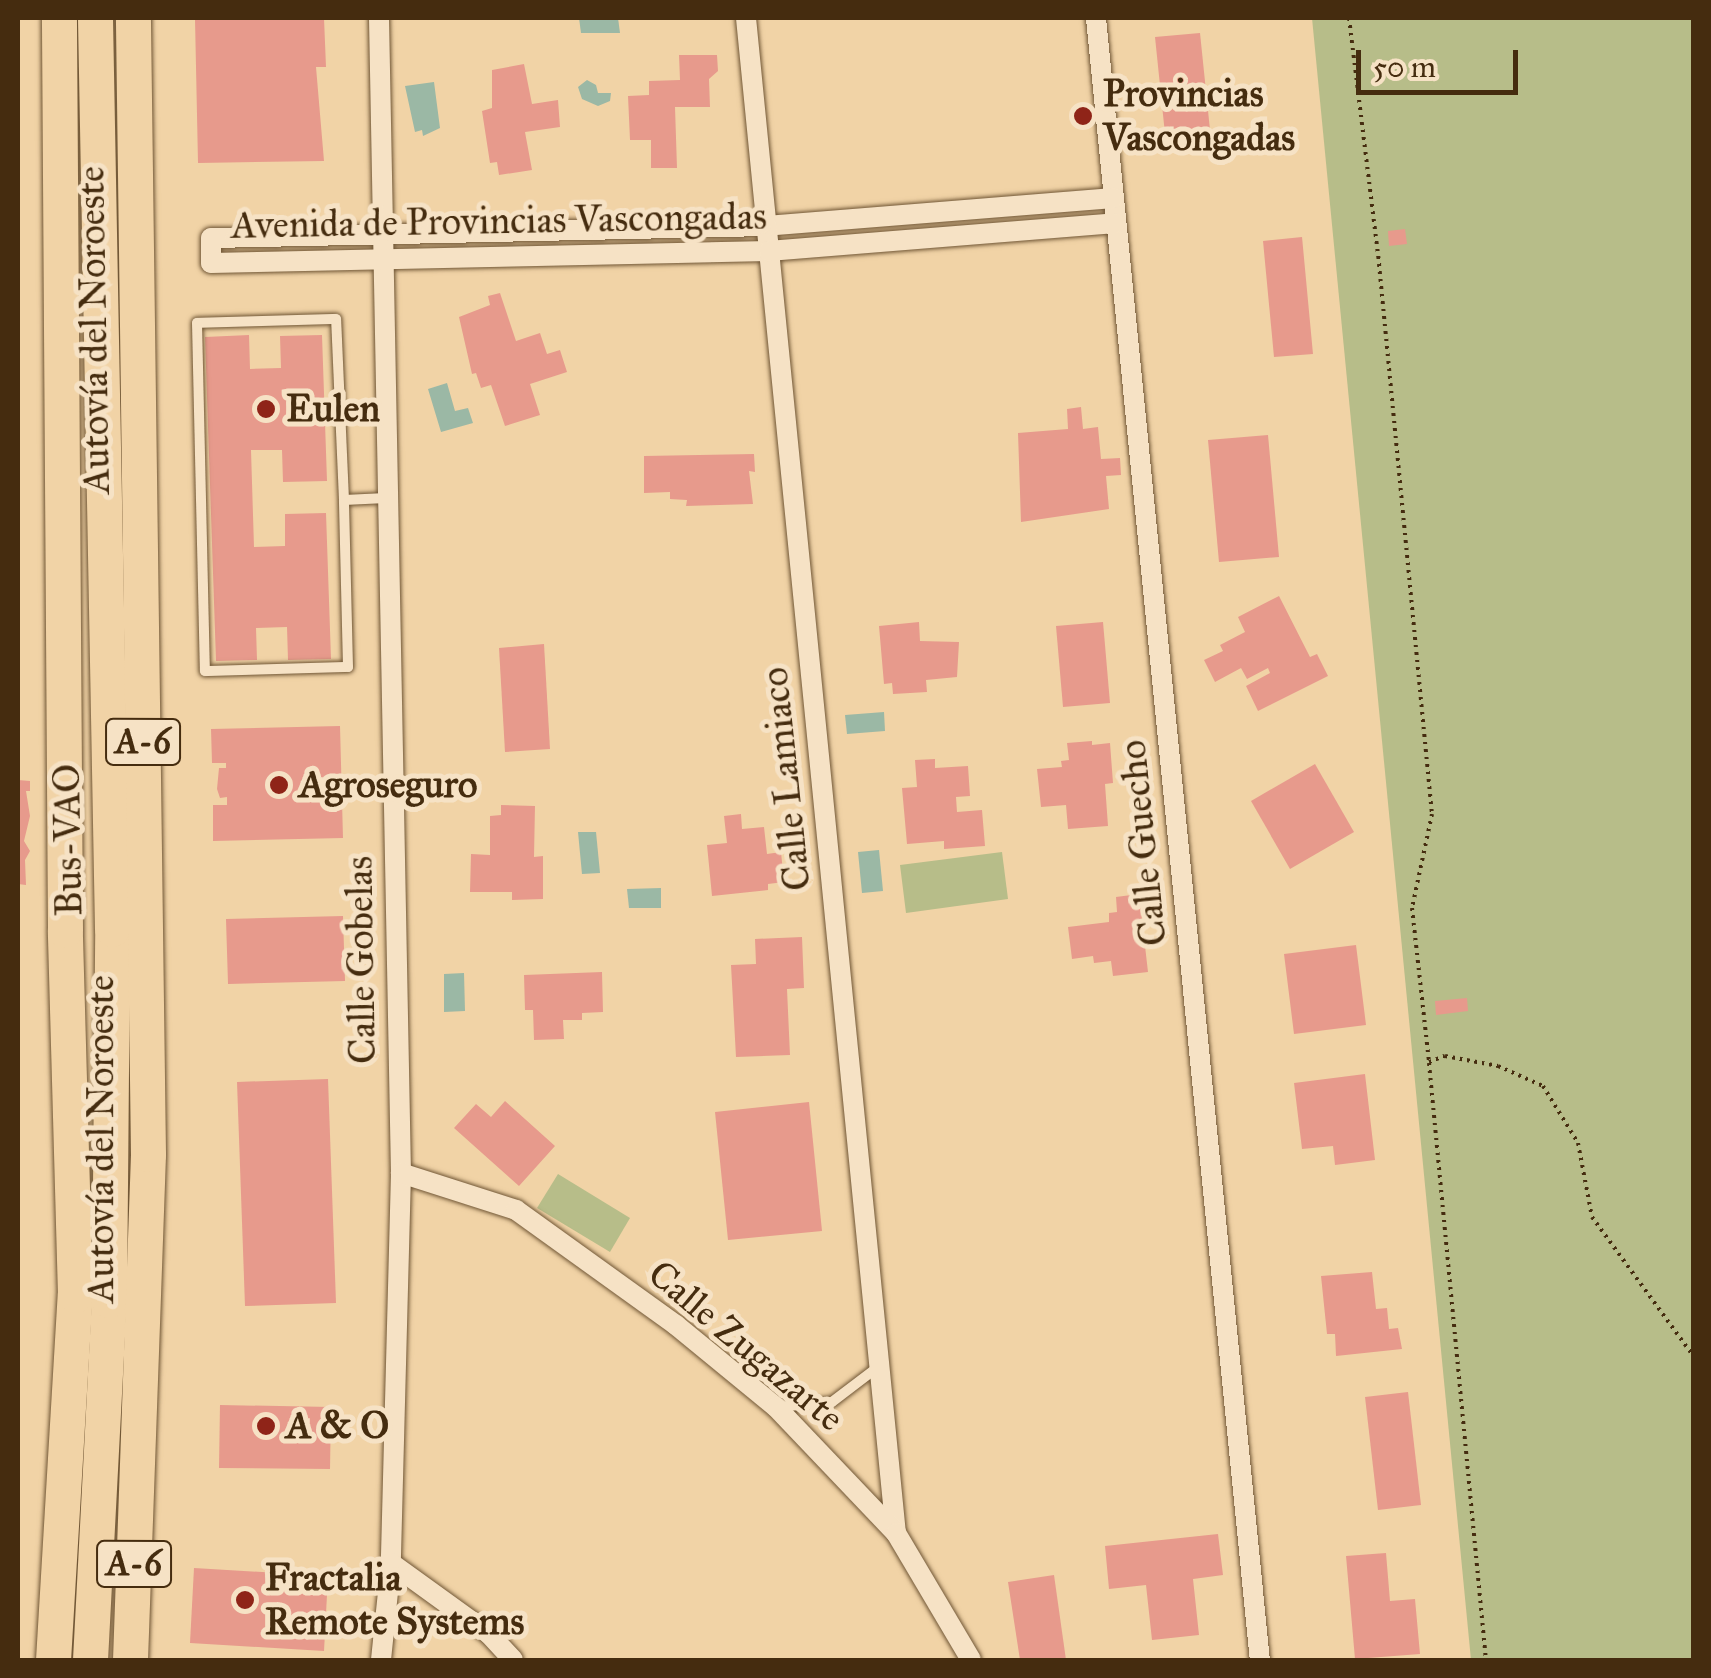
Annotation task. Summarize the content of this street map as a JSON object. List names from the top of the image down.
{
  "streets": {
    "highway": ["Autovía del Noroeste", "A-6", "Bus-VAO"],
    "street": [
      "Avenida de Provincias Vascongadas",
      "Calle Lamiaco",
      "Calle Guecho",
      "Calle Gobelas",
      "Calle Zugazarte"
    ]
  },
  "crossings": [
    ["Avenida de Provincias Vascongadas", "Calle Lamiaco"],
    ["Avenida de Provincias Vascongadas", "Calle Guecho"],
    ["Avenida de Provincias Vascongadas", "Calle Gobelas"],
    ["Calle Lamiaco", "Calle Zugazarte"],
    ["Calle Gobelas", "Calle Zugazarte"]
  ],
  "places": [
    "Provincias Vascongadas",
    "Eulen",
    "Agroseguro",
    "A & O",
    "Fractalia Remote Systems"
  ],
  "scale_bar": "50 m"
}
